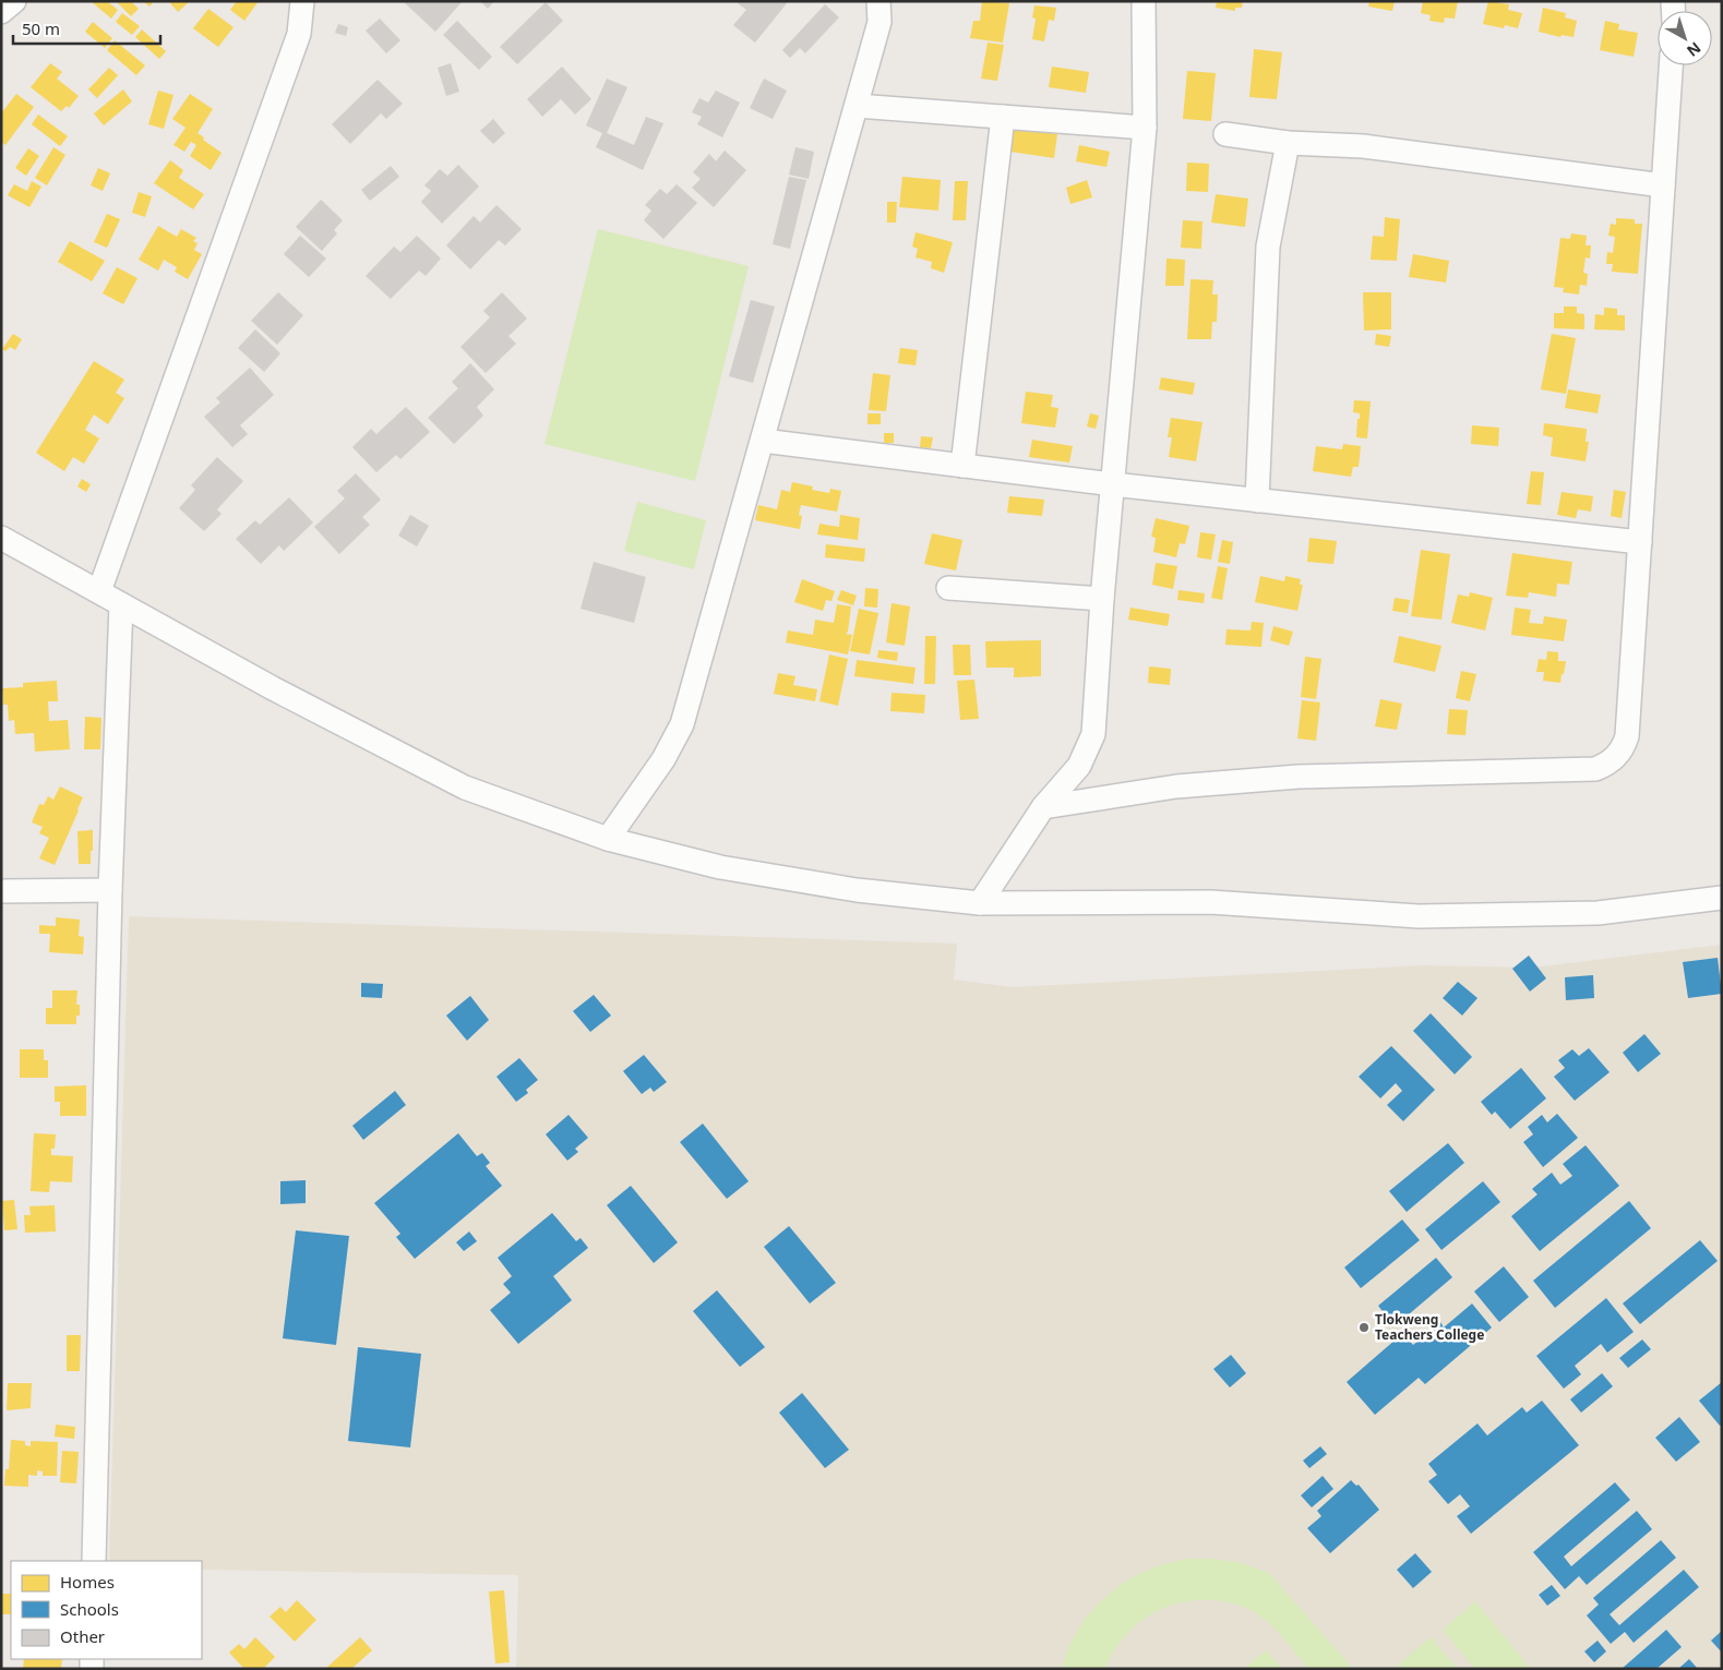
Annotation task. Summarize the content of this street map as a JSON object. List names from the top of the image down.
{
  "places": ["Tlokweng Teachers College"],
  "legend": ["Homes", "Schools", "Other"],
  "scale_bar": "50 m",
  "north": "bottom right"
}
